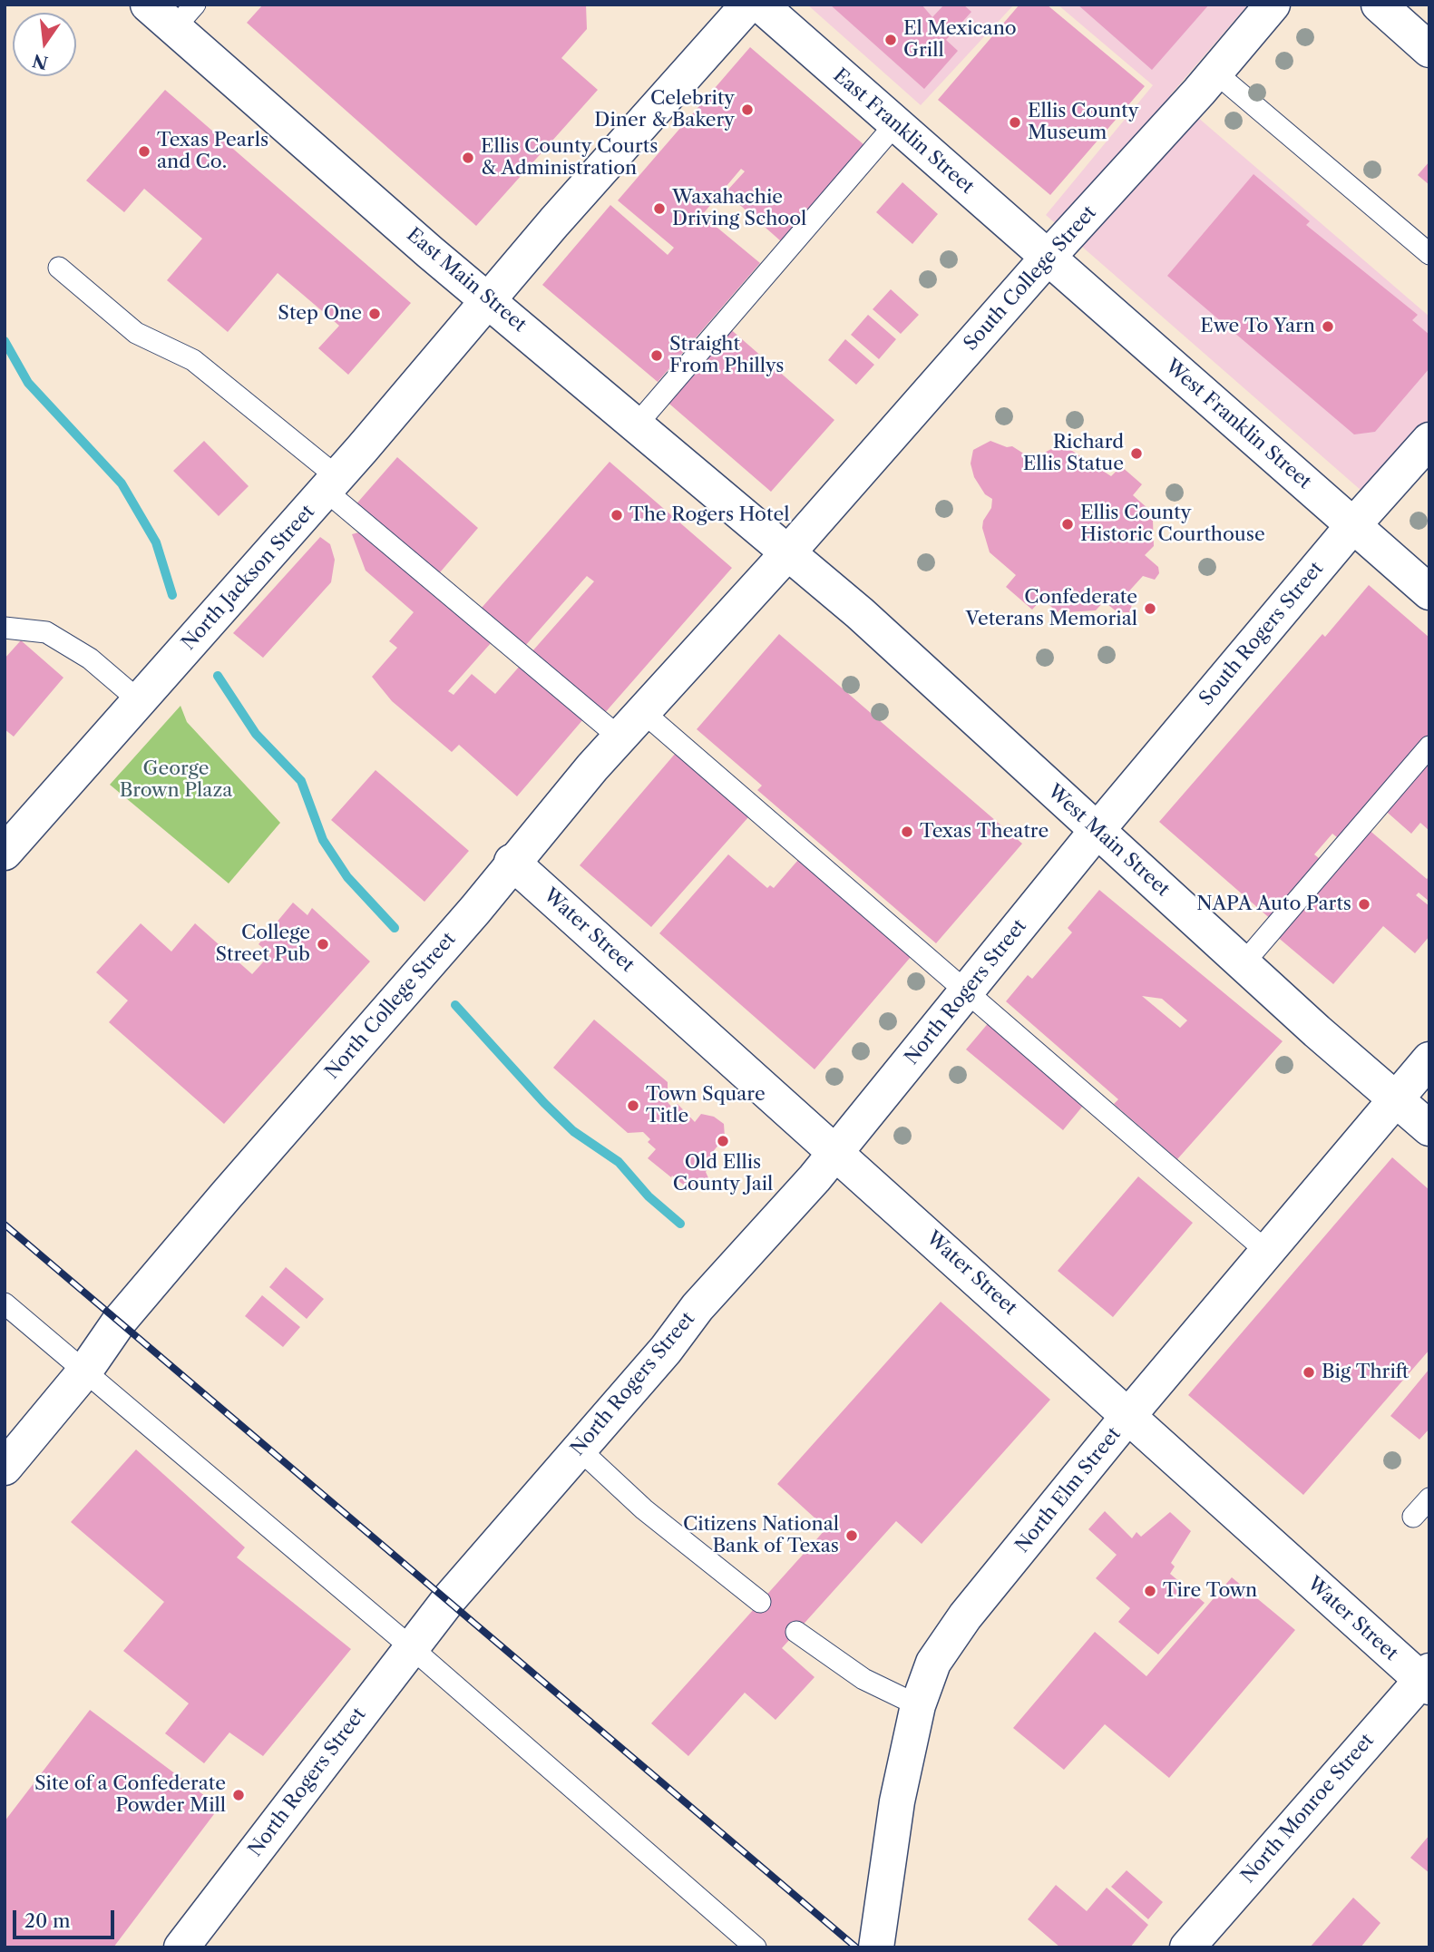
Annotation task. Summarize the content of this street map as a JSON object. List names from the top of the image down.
{
  "streets": {
    "street": [
      "East Franklin Street",
      "South College Street",
      "East Main Street",
      "West Franklin Street",
      "North Jackson Street",
      "South Rogers Street",
      "West Main Street",
      "Water Street",
      "North Rogers Street",
      "North College Street",
      "North Elm Street",
      "North Monroe Street"
    ]
  },
  "crossings": [
    ["East Franklin Street", "South College Street"],
    ["East Franklin Street", "West Franklin Street"],
    ["South College Street", "East Main Street"],
    ["South College Street", "West Franklin Street"],
    ["South College Street", "West Main Street"],
    ["South College Street", "North College Street"],
    ["East Main Street", "North Jackson Street"],
    ["East Main Street", "West Main Street"],
    ["East Main Street", "North College Street"],
    ["West Franklin Street", "South Rogers Street"],
    ["South Rogers Street", "West Main Street"],
    ["South Rogers Street", "North Rogers Street"],
    ["West Main Street", "North Rogers Street"],
    ["West Main Street", "North College Street"],
    ["West Main Street", "North Elm Street"],
    ["Water Street", "North Rogers Street"],
    ["Water Street", "North College Street"],
    ["Water Street", "North Elm Street"],
    ["Water Street", "North Monroe Street"]
  ],
  "parks": ["George Brown Plaza"],
  "places": [
    "El Mexicano Grill",
    "Celebrity Diner & Bakery",
    "Ellis County Museum",
    "Texas Pearls and Co.",
    "Ellis County Courts & Administration",
    "Waxahachie Driving School",
    "Step One",
    "Ewe To Yarn",
    "Straight From Phillys",
    "Richard Ellis Statue",
    "The Rogers Hotel",
    "Ellis County Historic Courthouse",
    "Confederate Veterans Memorial",
    "Texas Theatre",
    "NAPA Auto Parts",
    "College Street Pub",
    "Town Square Title",
    "Old Ellis County Jail",
    "Big Thrift",
    "Citizens National Bank of Texas",
    "Tire Town",
    "Site of a Confederate Powder Mill"
  ],
  "scale_bar": "20 m",
  "north": "bottom"
}
